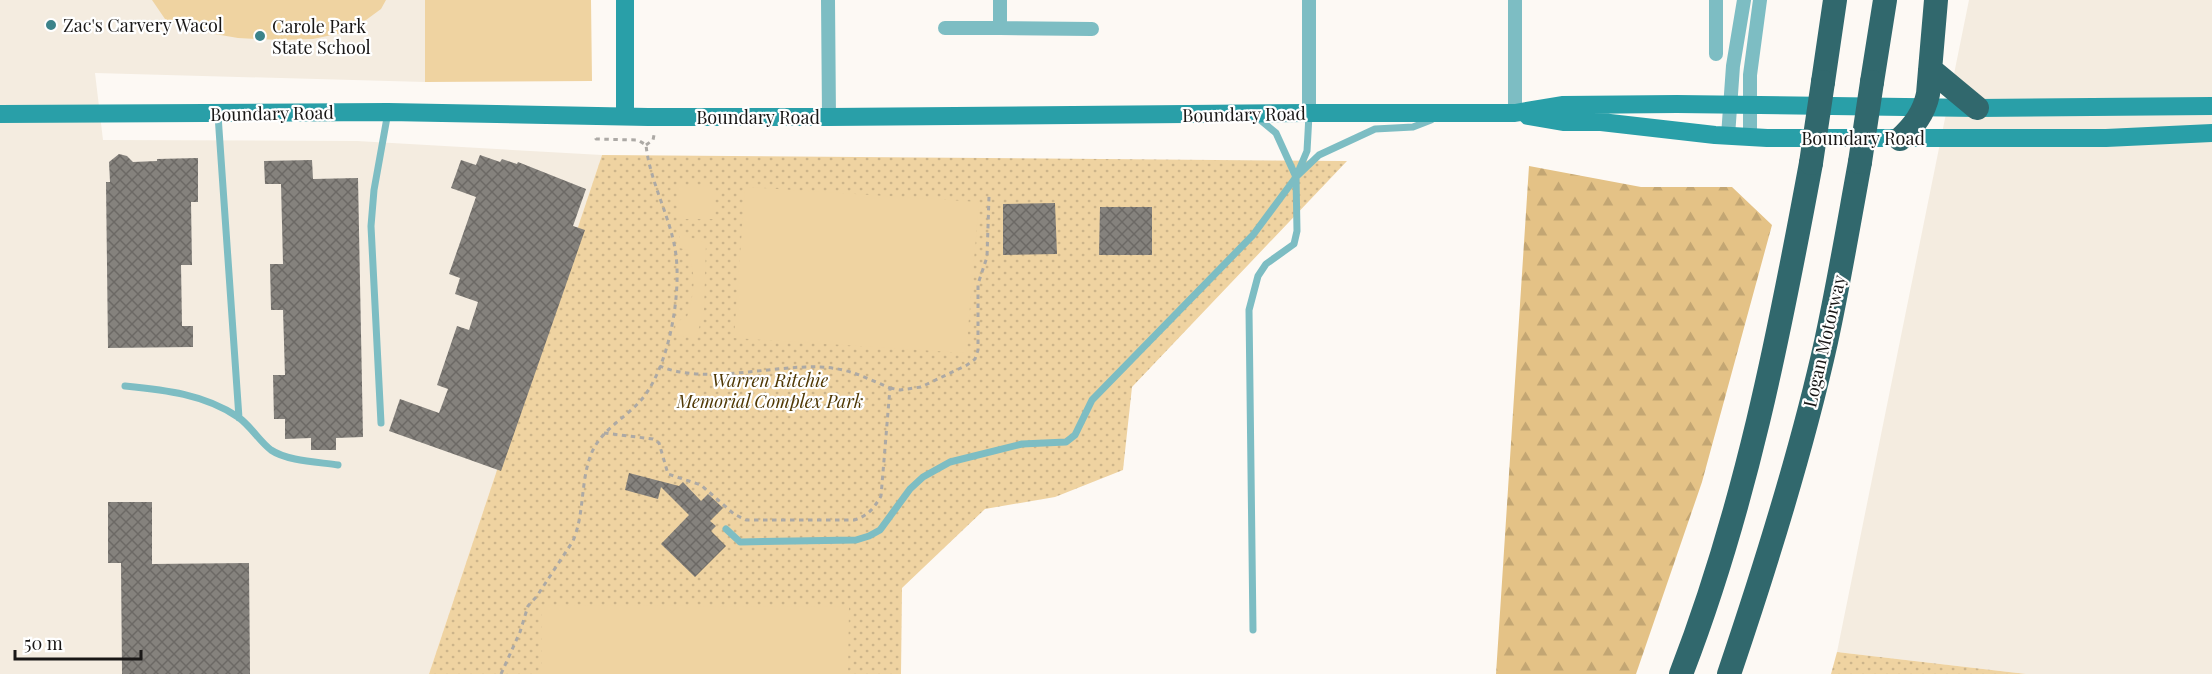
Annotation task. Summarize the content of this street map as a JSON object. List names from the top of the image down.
{
  "streets": {
    "highway": ["Logan Motorway"],
    "main road": ["Boundary Road"]
  },
  "parks": ["Warren Ritchie Memorial Complex Park"],
  "places": ["Zac's Carvery Wacol", "Carole Park State School"],
  "scale_bar": "50 m"
}
